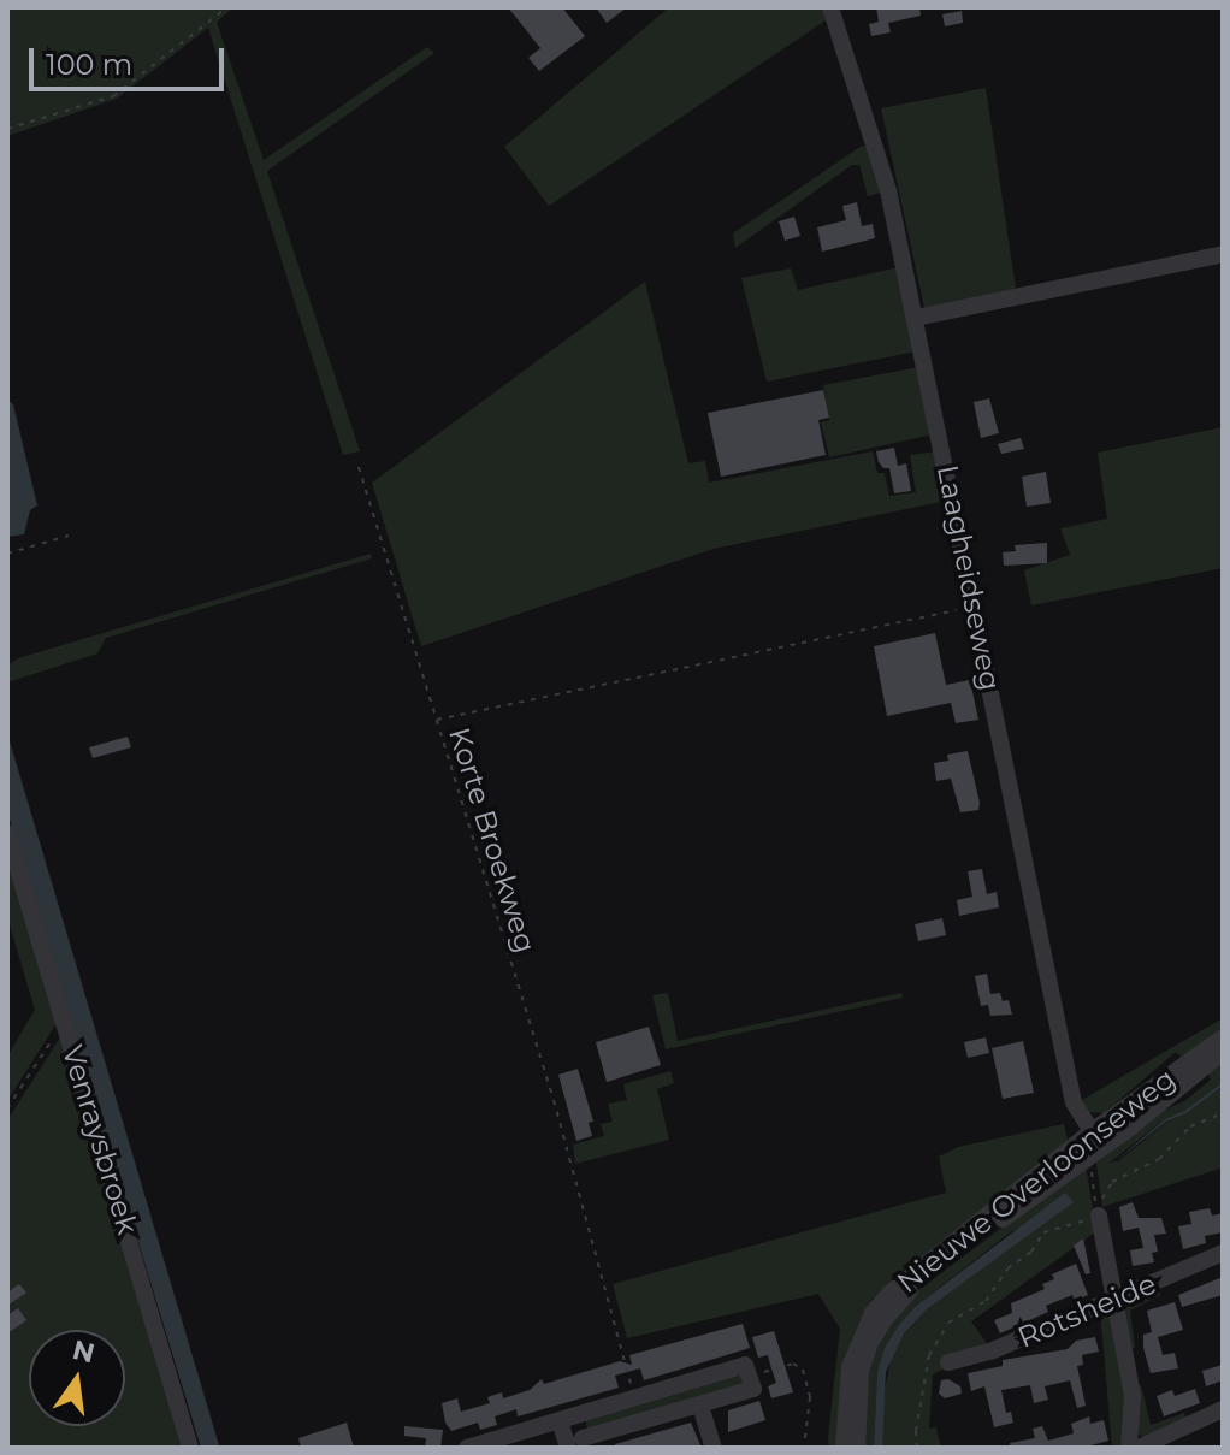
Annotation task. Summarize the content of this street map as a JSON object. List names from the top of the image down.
{
  "streets": {
    "street": [
      "Laagheidseweg",
      "Venraysbroek",
      "Nieuwe Overloonseweg",
      "Rotsheide"
    ],
    "path": ["Korte Broekweg"]
  },
  "crossings": [
    ["Laagheidseweg", "Korte Broekweg"],
    ["Laagheidseweg", "Nieuwe Overloonseweg"]
  ],
  "scale_bar": "100 m",
  "north": "top"
}
